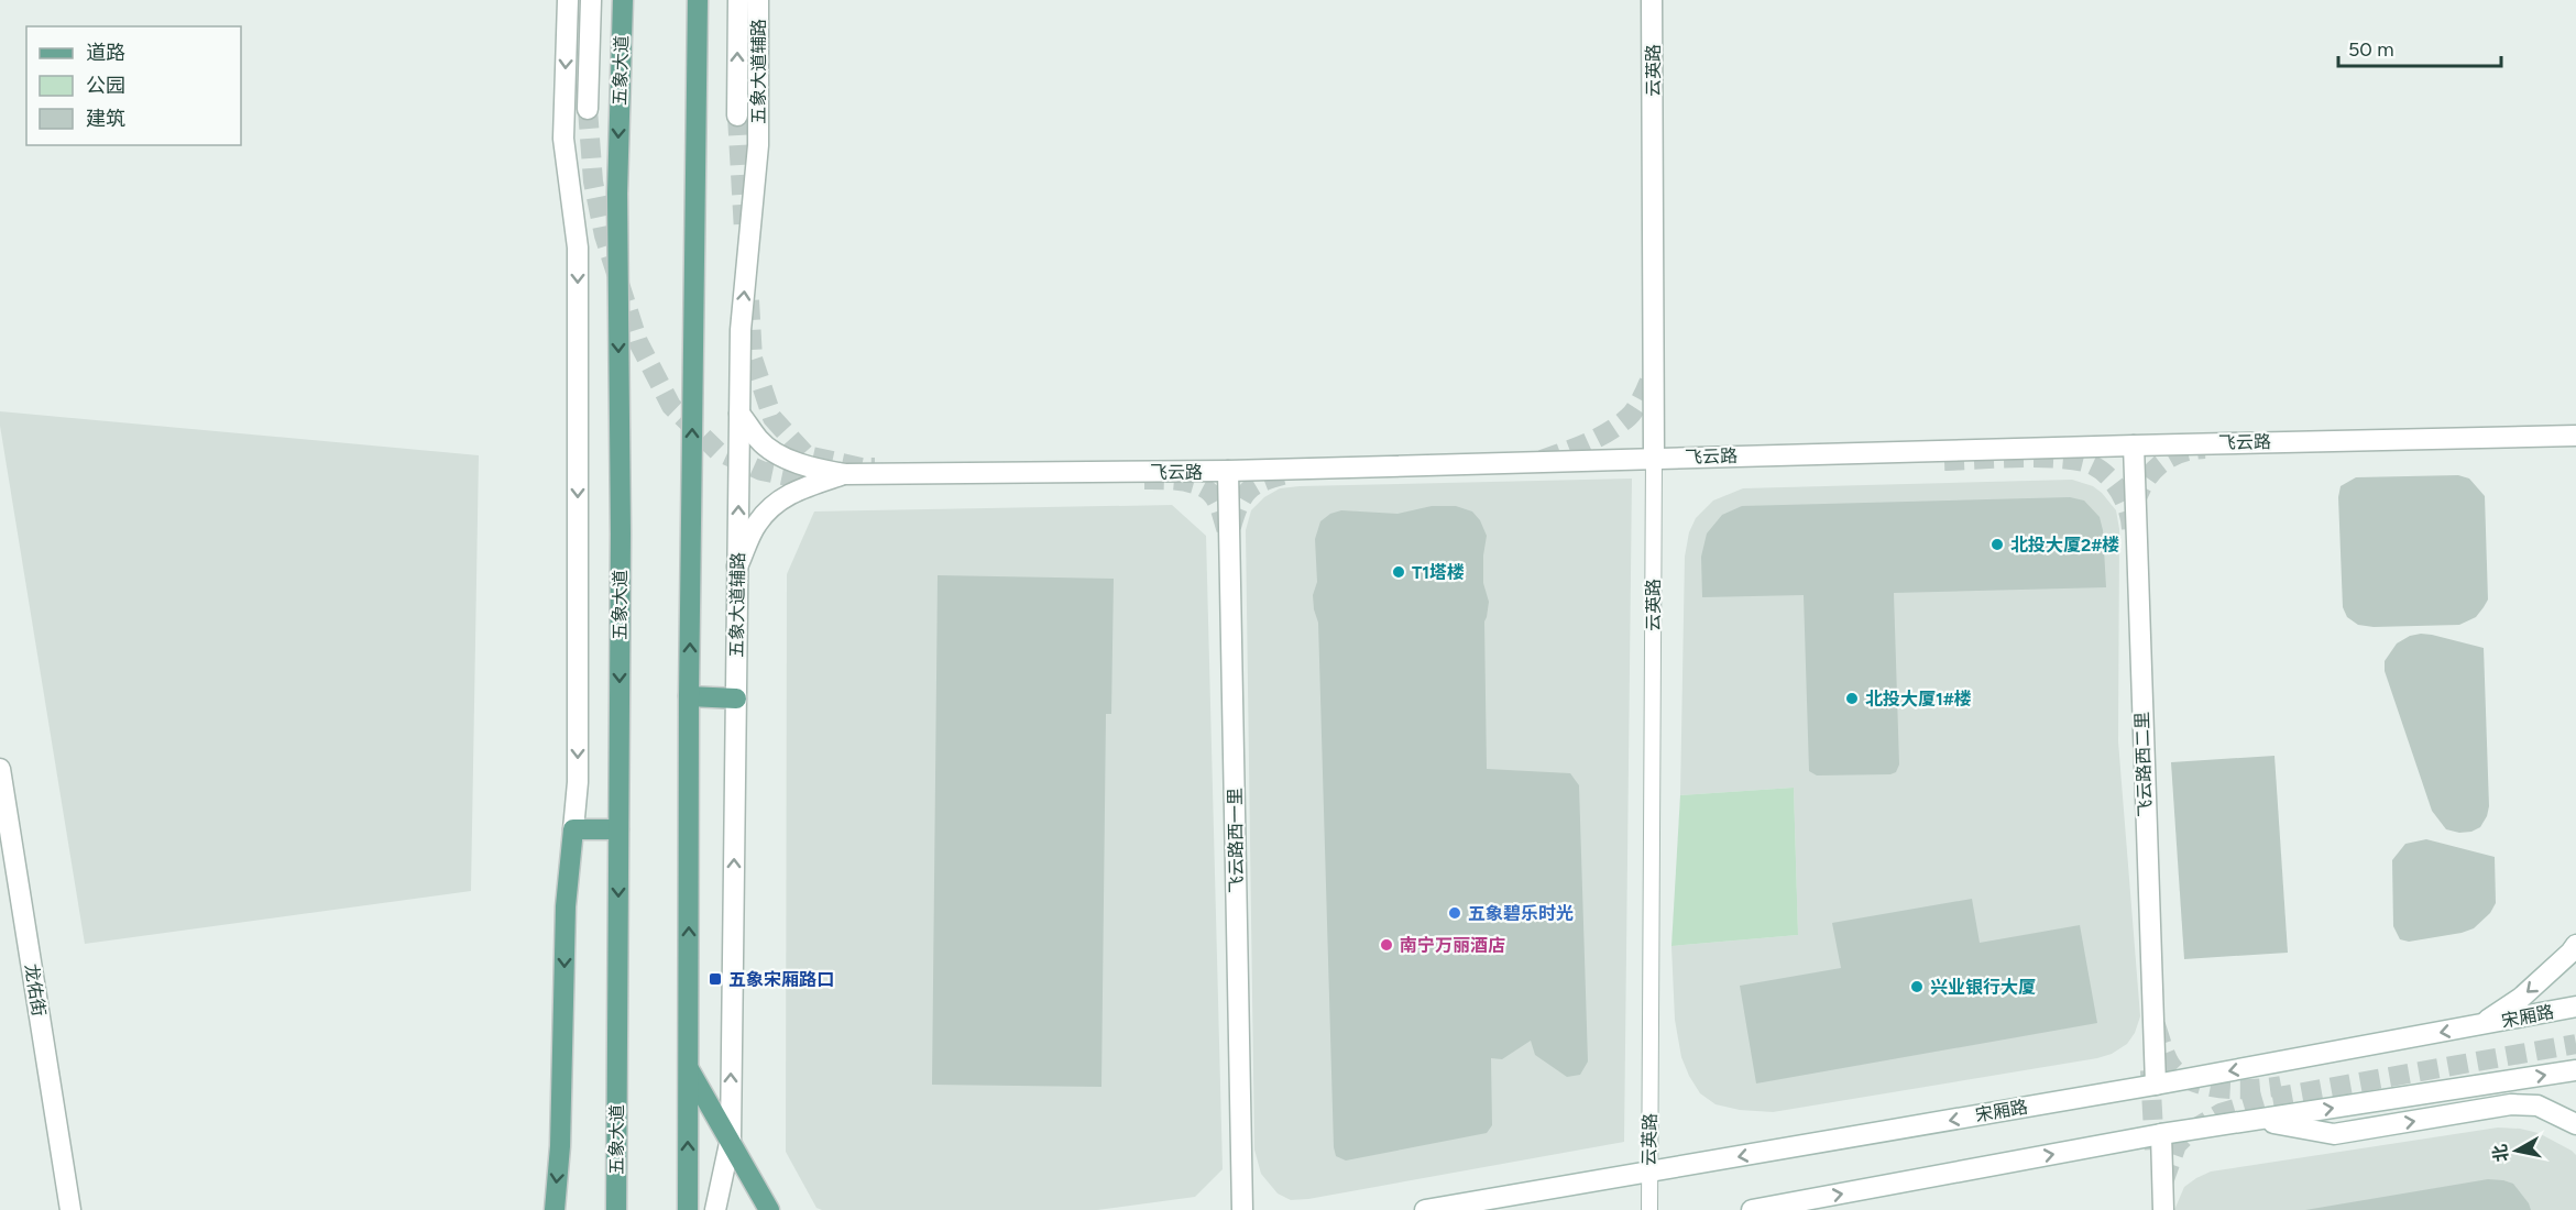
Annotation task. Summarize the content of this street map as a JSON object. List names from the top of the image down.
{
  "streets": {
    "main road": ["五象大道"],
    "street": [
      "云英路",
      "五象大道辅路",
      "飞云路",
      "飞云路西二里",
      "飞云路西一里",
      "龙佑街",
      "宋厢路"
    ]
  },
  "crossings": [
    ["云英路", "飞云路"],
    ["云英路", "宋厢路"],
    ["五象大道辅路", "飞云路"],
    ["飞云路", "飞云路西二里"],
    ["飞云路", "飞云路西一里"],
    ["飞云路西二里", "宋厢路"]
  ],
  "places": {
    "other": [
      "北投大厦2#楼",
      "T1塔楼",
      "北投大厦1#楼",
      "五象碧乐时光",
      "南宁万丽酒店",
      "兴业银行大厦"
    ],
    "transit": ["五象宋厢路口"]
  },
  "legend": ["道路", "公园", "建筑"],
  "scale_bar": "50 m",
  "north": "left"
}
